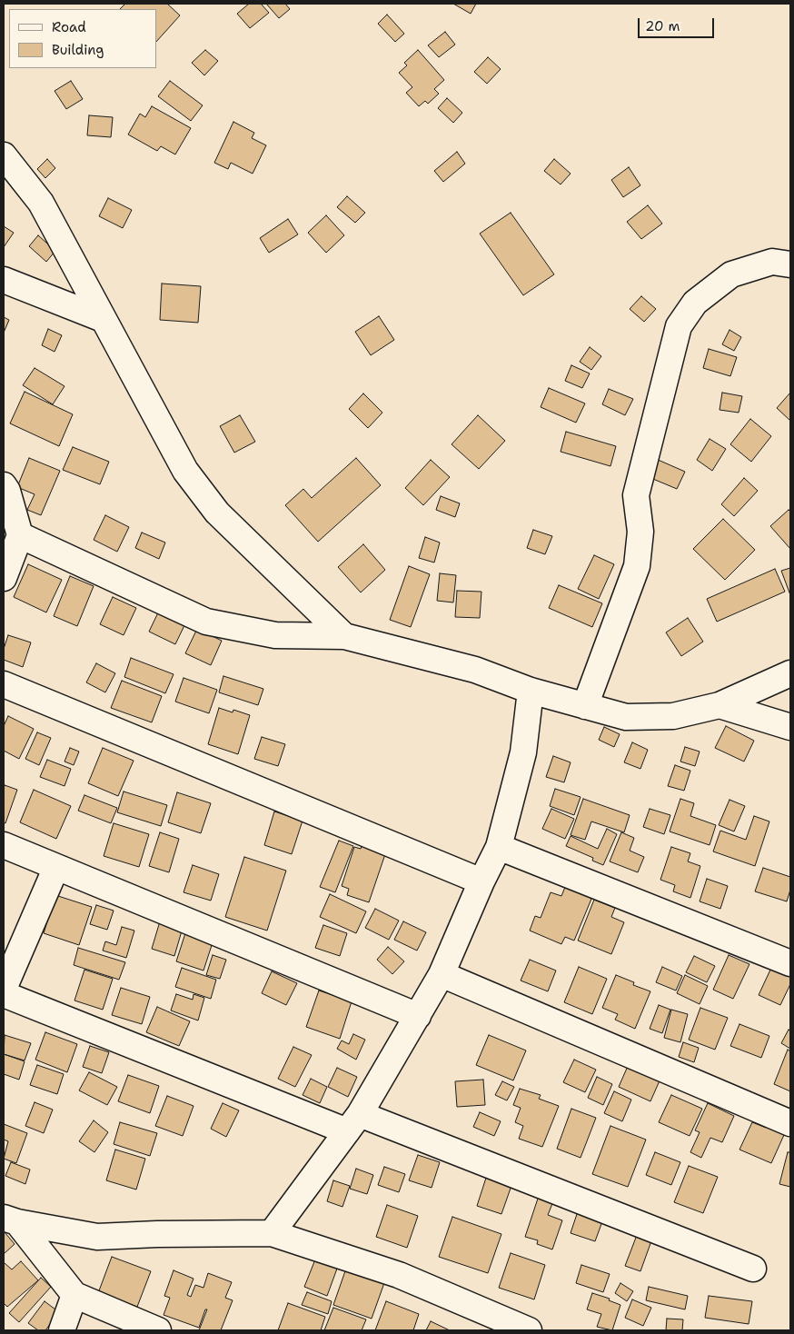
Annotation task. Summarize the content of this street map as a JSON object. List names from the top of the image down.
{
  "legend": ["Road", "Building"],
  "scale_bar": "20 m"
}
